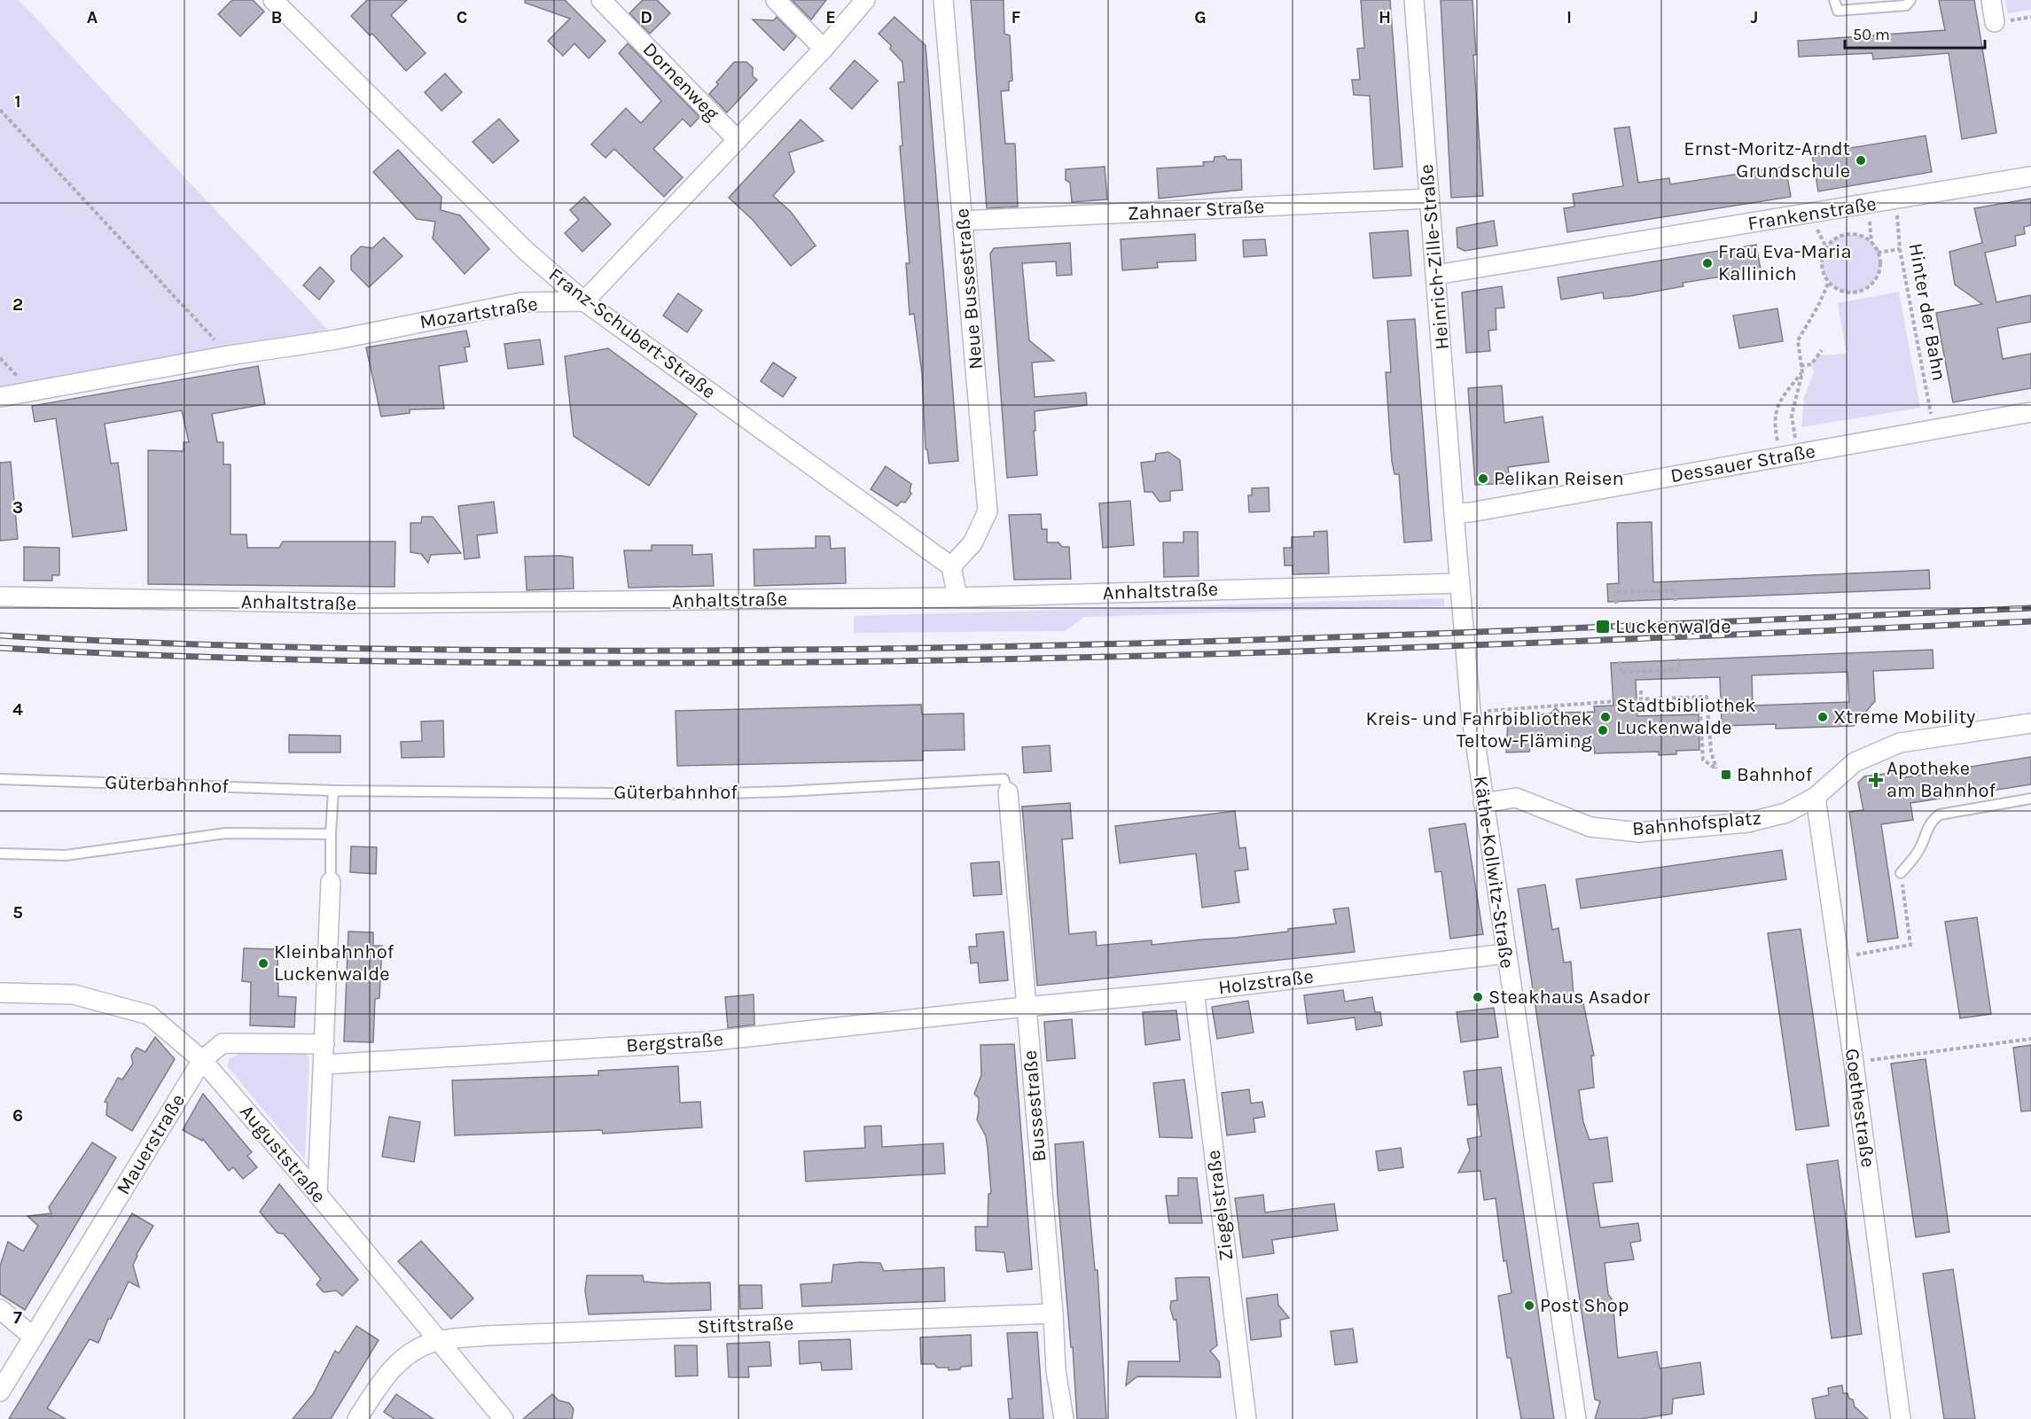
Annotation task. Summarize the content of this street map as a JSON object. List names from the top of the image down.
{
  "streets": {
    "street": [
      "Dornenweg",
      "Zahnaer Straße",
      "Frankenstraße",
      "Heinrich-Zille-Straße",
      "Neue Bussestraße",
      "Mozartstraße",
      "Franz-Schubert-Straße",
      "Dessauer Straße",
      "Anhaltstraße",
      "Bahnhofsplatz",
      "Käthe-Kollwitz-Straße",
      "Holzstraße",
      "Bergstraße",
      "Bussestraße",
      "Goethestraße",
      "Mauerstraße",
      "Auguststraße",
      "Ziegelstraße",
      "Stiftstraße"
    ],
    "lane": ["Güterbahnhof"],
    "path": ["Hinter der Bahn"]
  },
  "crossings": [
    ["Zahnaer Straße", "Heinrich-Zille-Straße"],
    ["Zahnaer Straße", "Neue Bussestraße"],
    ["Frankenstraße", "Heinrich-Zille-Straße"],
    ["Frankenstraße", "Hinter der Bahn"],
    ["Heinrich-Zille-Straße", "Dessauer Straße"],
    ["Heinrich-Zille-Straße", "Käthe-Kollwitz-Straße"],
    ["Neue Bussestraße", "Franz-Schubert-Straße"],
    ["Hinter der Bahn", "Dessauer Straße"],
    ["Mozartstraße", "Franz-Schubert-Straße"],
    ["Dessauer Straße", "Käthe-Kollwitz-Straße"],
    ["Anhaltstraße", "Käthe-Kollwitz-Straße"],
    ["Güterbahnhof", "Bussestraße"],
    ["Bahnhofsplatz", "Käthe-Kollwitz-Straße"],
    ["Bahnhofsplatz", "Goethestraße"],
    ["Käthe-Kollwitz-Straße", "Holzstraße"],
    ["Holzstraße", "Bergstraße"],
    ["Holzstraße", "Bussestraße"],
    ["Holzstraße", "Ziegelstraße"],
    ["Bergstraße", "Bussestraße"],
    ["Bussestraße", "Stiftstraße"],
    ["Mauerstraße", "Auguststraße"],
    ["Auguststraße", "Stiftstraße"]
  ],
  "places": {
    "other": [
      "Ernst-Moritz-Arndt Grundschule",
      "Frau Eva-Maria Kallinich",
      "Pelikan Reisen",
      "Stadtbibliothek Luckenwalde",
      "Xtreme Mobility",
      "Kreis- und Fahrbibliothek Teltow-Fläming",
      "Kleinbahnhof Luckenwalde",
      "Steakhaus Asador",
      "Post Shop"
    ],
    "transit": ["Luckenwalde", "Bahnhof"],
    "health": ["Apotheke am Bahnhof"]
  },
  "scale_bar": "50 m",
  "grid": {
    "columns": [
      "A",
      "B",
      "C",
      "D",
      "E",
      "F",
      "G",
      "H",
      "I",
      "J"
    ],
    "rows": [
      "1",
      "2",
      "3",
      "4",
      "5",
      "6",
      "7"
    ]
  }
}
